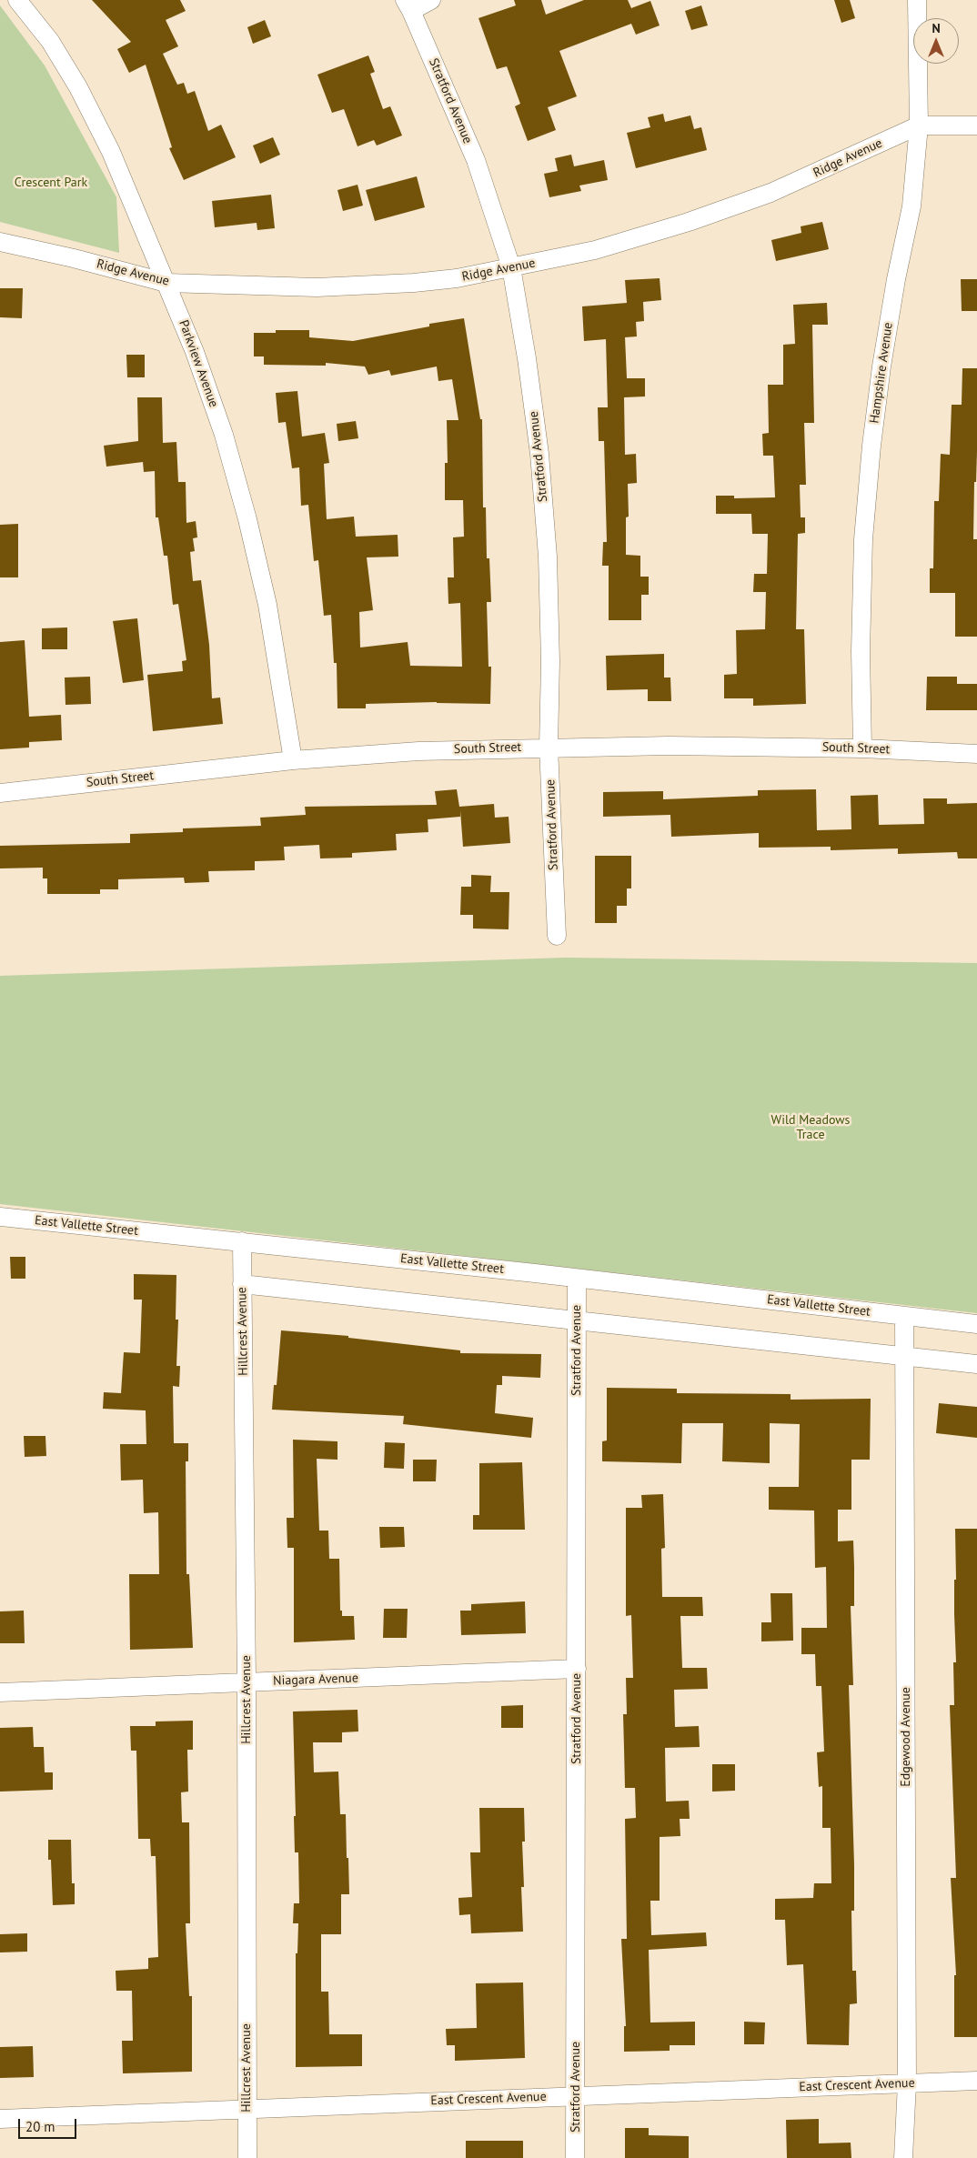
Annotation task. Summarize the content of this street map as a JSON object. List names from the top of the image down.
{
  "streets": {
    "street": [
      "Stratford Avenue",
      "Ridge Avenue",
      "Parkview Avenue",
      "Hampshire Avenue",
      "South Street",
      "East Vallette Street",
      "Hillcrest Avenue",
      "Niagara Avenue",
      "Edgewood Avenue",
      "East Crescent Avenue"
    ]
  },
  "crossings": [
    ["Stratford Avenue", "Ridge Avenue"],
    ["Stratford Avenue", "South Street"],
    ["Stratford Avenue", "East Vallette Street"],
    ["Stratford Avenue", "Niagara Avenue"],
    ["Stratford Avenue", "East Crescent Avenue"],
    ["Ridge Avenue", "Parkview Avenue"],
    ["Ridge Avenue", "Hampshire Avenue"],
    ["Parkview Avenue", "South Street"],
    ["Hampshire Avenue", "South Street"],
    ["East Vallette Street", "Hillcrest Avenue"],
    ["East Vallette Street", "Edgewood Avenue"],
    ["Hillcrest Avenue", "Niagara Avenue"],
    ["Hillcrest Avenue", "East Crescent Avenue"],
    ["Edgewood Avenue", "East Crescent Avenue"]
  ],
  "parks": ["Crescent Park", "Wild Meadows Trace"],
  "scale_bar": "20 m",
  "north": "top"
}
